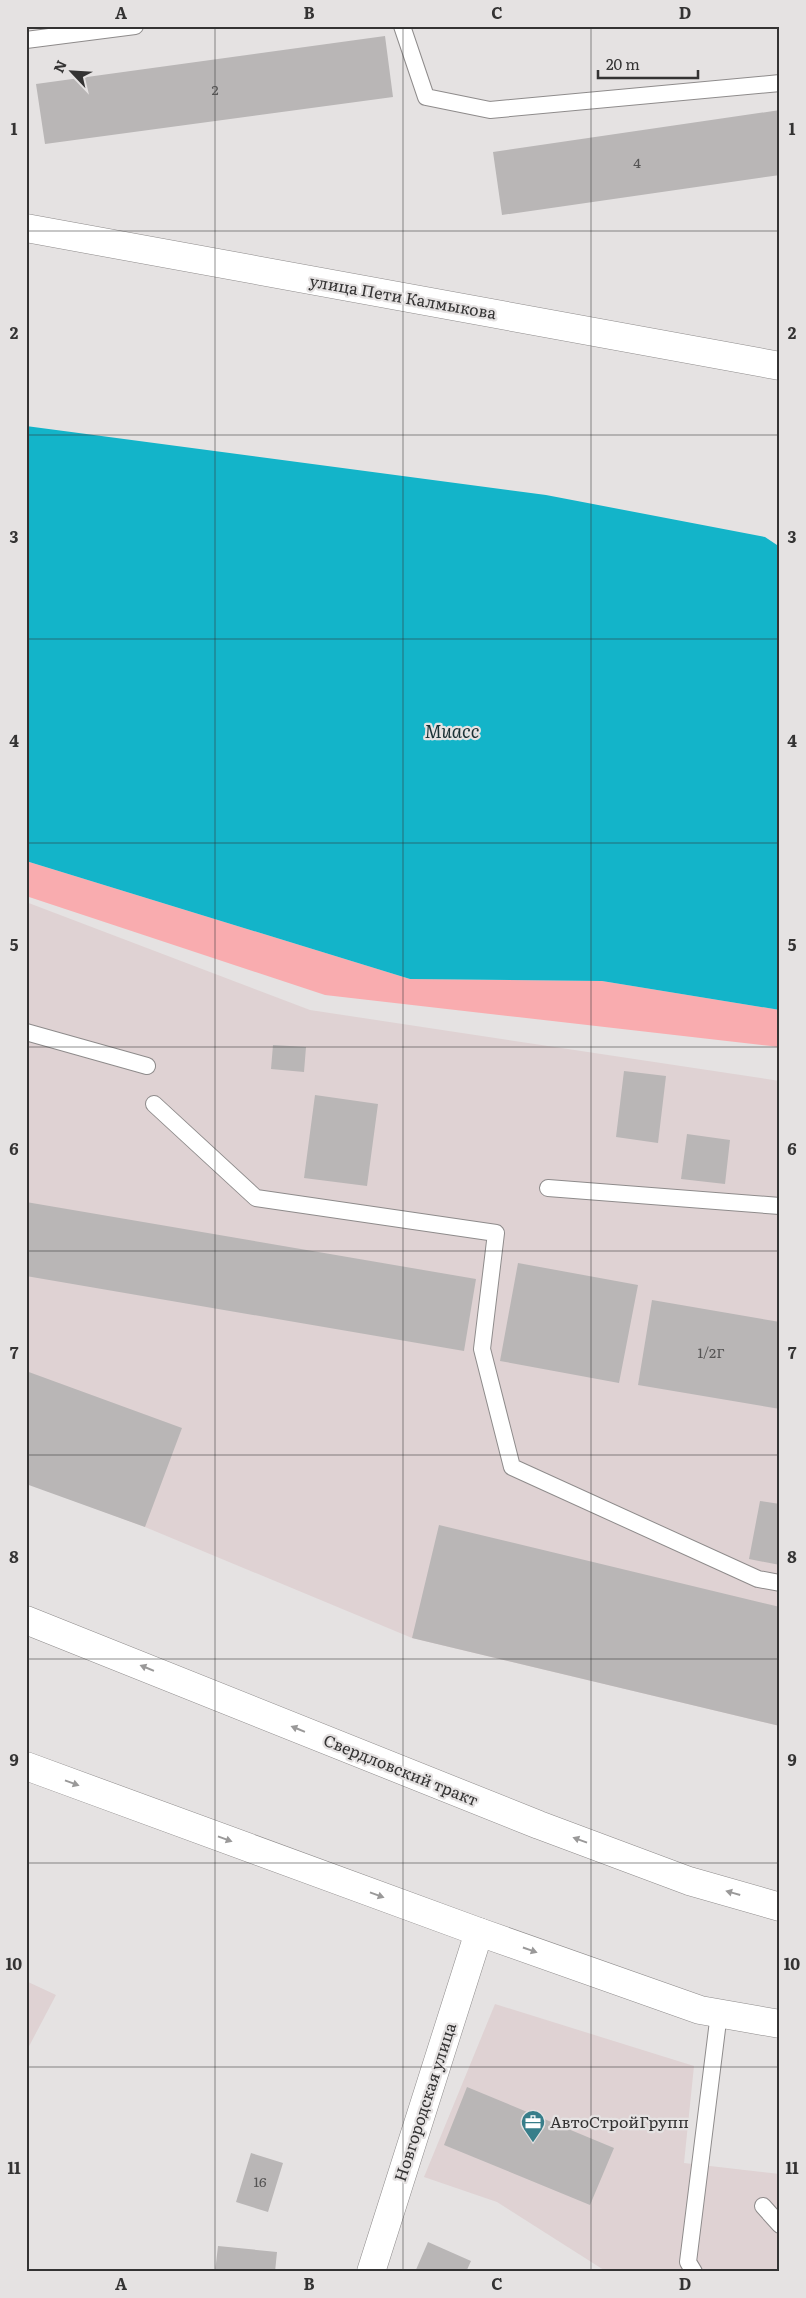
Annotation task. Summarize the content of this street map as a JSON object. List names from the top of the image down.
{
  "streets": {
    "main road": ["улица Пети Калмыкова", "Свердловский тракт", "Новгородская улица"]
  },
  "water": ["Миасс"],
  "places": {
    "office": ["АвтоСтройГрупп"]
  },
  "house_numbers": [
    "2",
    "4",
    "1/2Г",
    "16"
  ],
  "scale_bar": "20 m",
  "north": "top left",
  "grid": {
    "columns": [
      "A",
      "B",
      "C",
      "D"
    ],
    "rows": [
      "1",
      "2",
      "3",
      "4",
      "5",
      "6",
      "7",
      "8",
      "9",
      "10",
      "11"
    ]
  }
}
